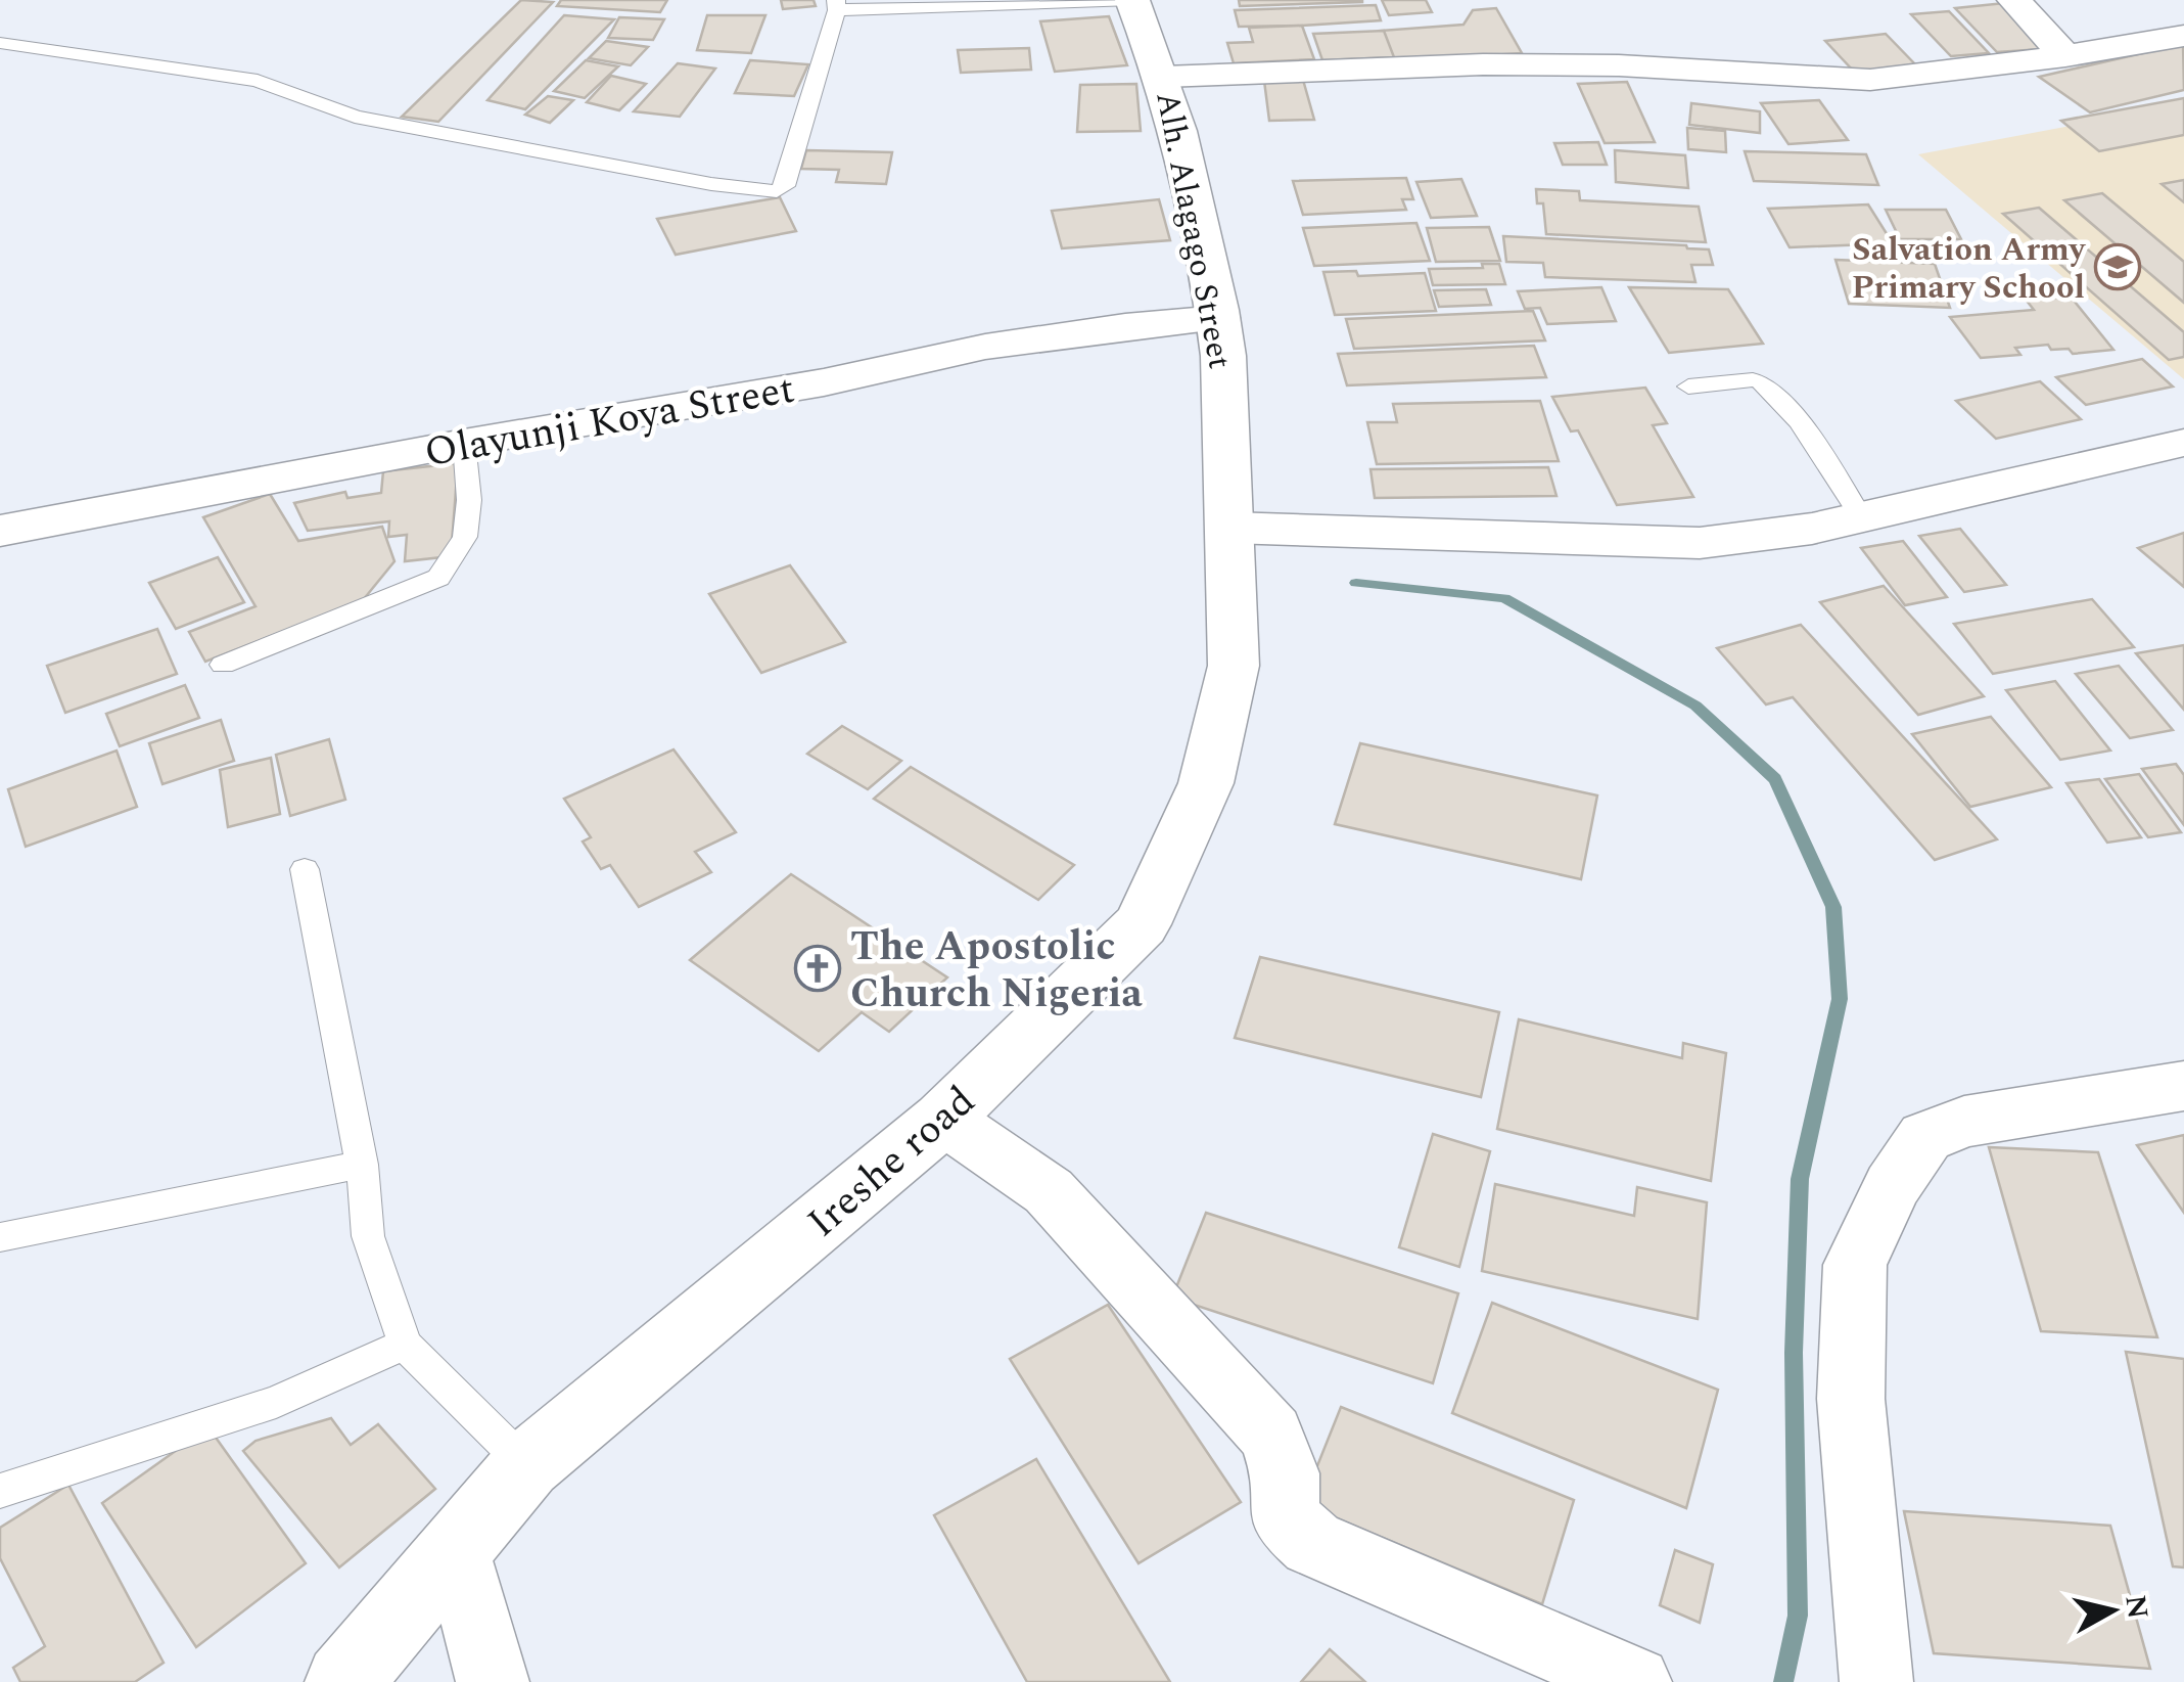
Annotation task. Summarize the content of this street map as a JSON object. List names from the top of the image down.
{
  "streets": {
    "main road": ["Alh. Alagago Street", "Ireshe road"],
    "street": ["Olayunji Koya Street"]
  },
  "crossings": [
    ["Alh. Alagago Street", "Olayunji Koya Street"],
    ["Alh. Alagago Street", "Ireshe road"]
  ],
  "places": {
    "school or university": ["Salvation Army Primary School"],
    "church": ["The Apostolic Church Nigeria"]
  },
  "north": "right"
}
